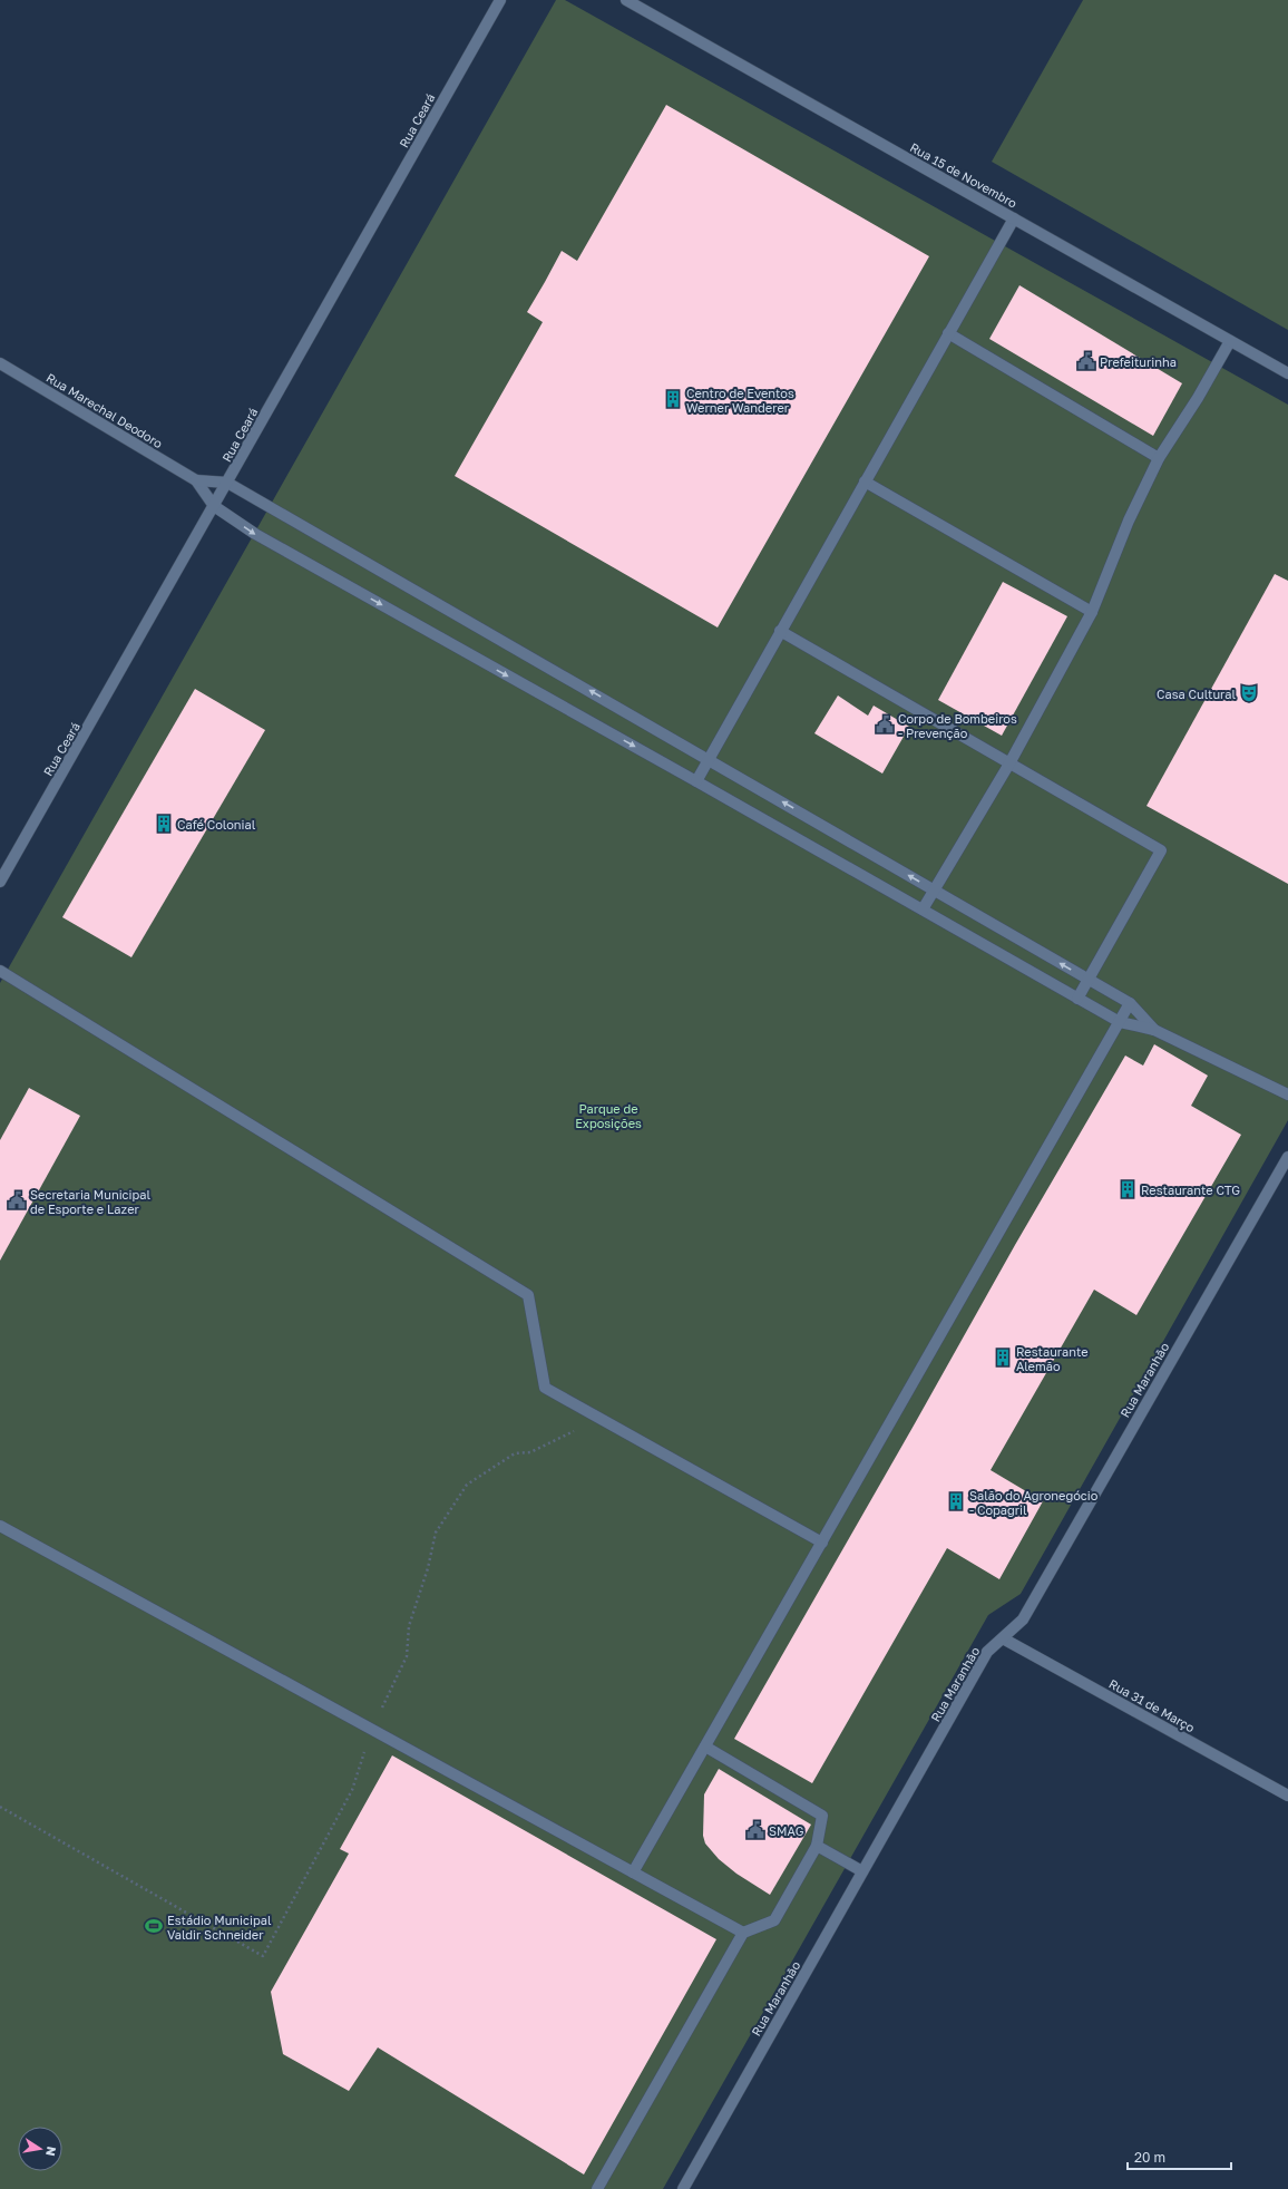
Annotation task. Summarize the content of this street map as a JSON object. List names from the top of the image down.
{
  "streets": {
    "street": [
      "Rua Ceará",
      "Rua 15 de Novembro",
      "Rua Marechal Deodoro",
      "Rua Maranhão",
      "Rua 31 de Março"
    ]
  },
  "crossings": [
    ["Rua Ceará", "Rua Marechal Deodoro"],
    ["Rua Maranhão", "Rua 31 de Março"]
  ],
  "parks": ["Parque de Exposições"],
  "places": {
    "public building": [
      "Prefeiturinha",
      "Corpo de Bombeiros - Prevenção",
      "Secretaria Municipal de Esporte e Lazer",
      "SMAG"
    ],
    "building": [
      "Centro de Eventos Werner Wanderer",
      "Café Colonial",
      "Restaurante CTG",
      "Restaurante Alemão",
      "Salão do Agronegócio - Copagril"
    ],
    "theatre": ["Casa Cultural"],
    "sports": ["Estádio Municipal Valdir Schneider"]
  },
  "scale_bar": "20 m",
  "north": "right"
}
